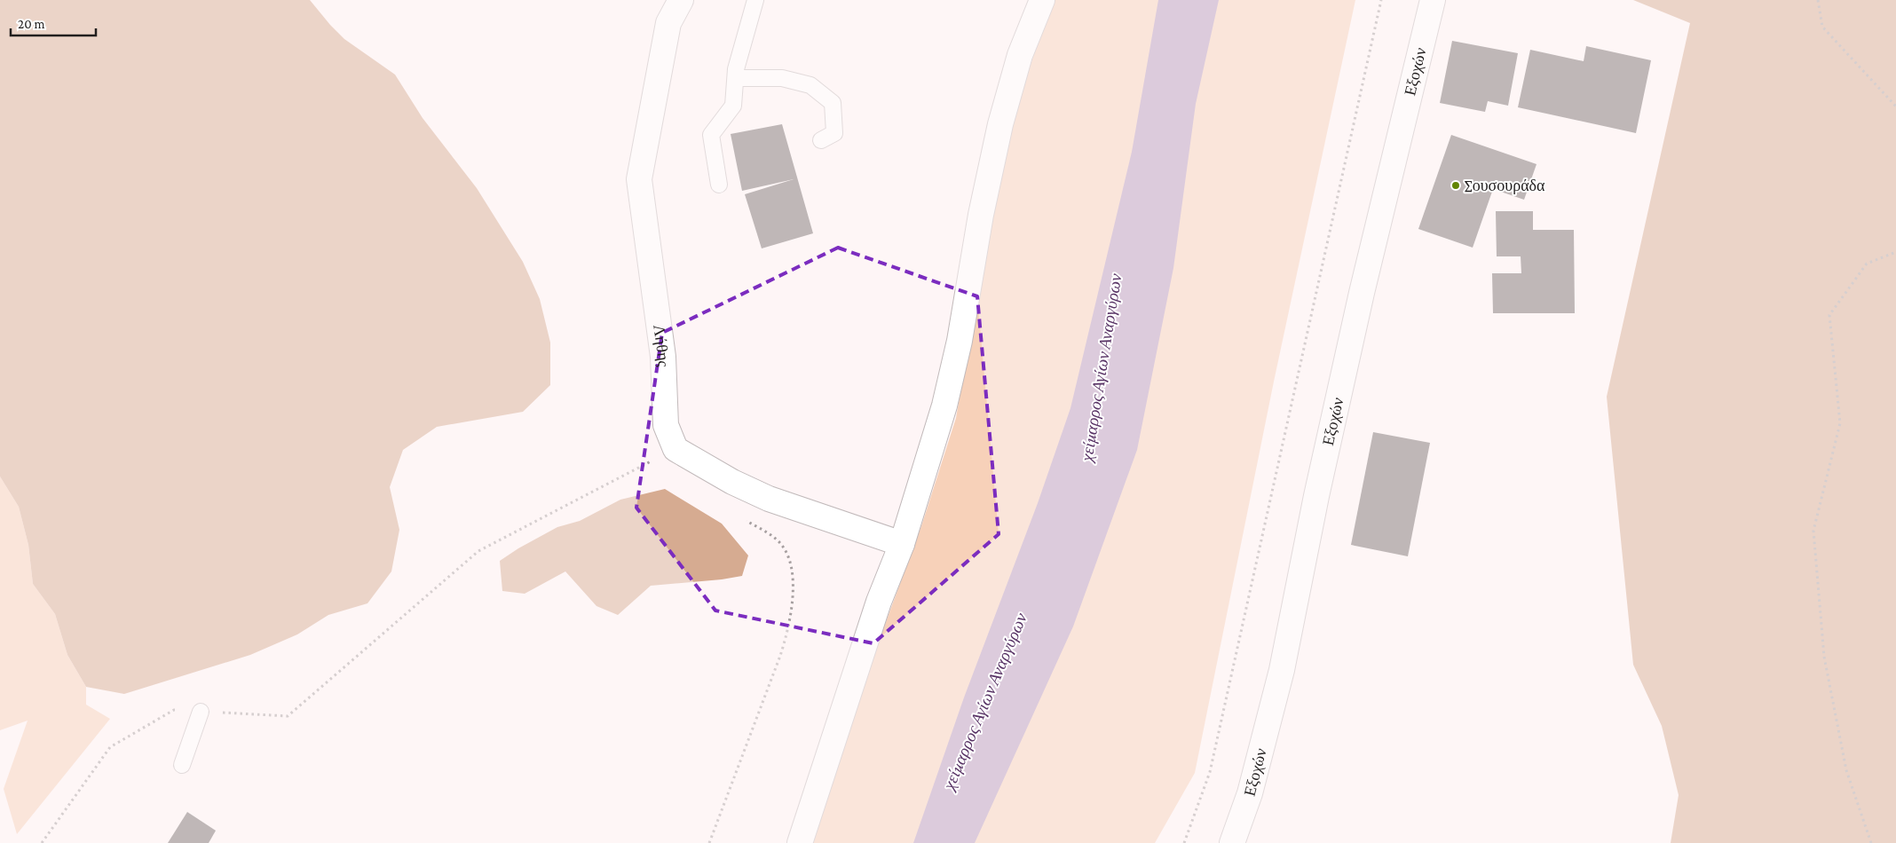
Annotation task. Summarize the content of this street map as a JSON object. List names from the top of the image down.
{
  "streets": {
    "street": ["Εξοχών", "Λήθης"]
  },
  "water": ["χείμαρρος Αγίων Αναργύρων"],
  "places": ["Σουσουράδα"],
  "scale_bar": "20 m"
}
